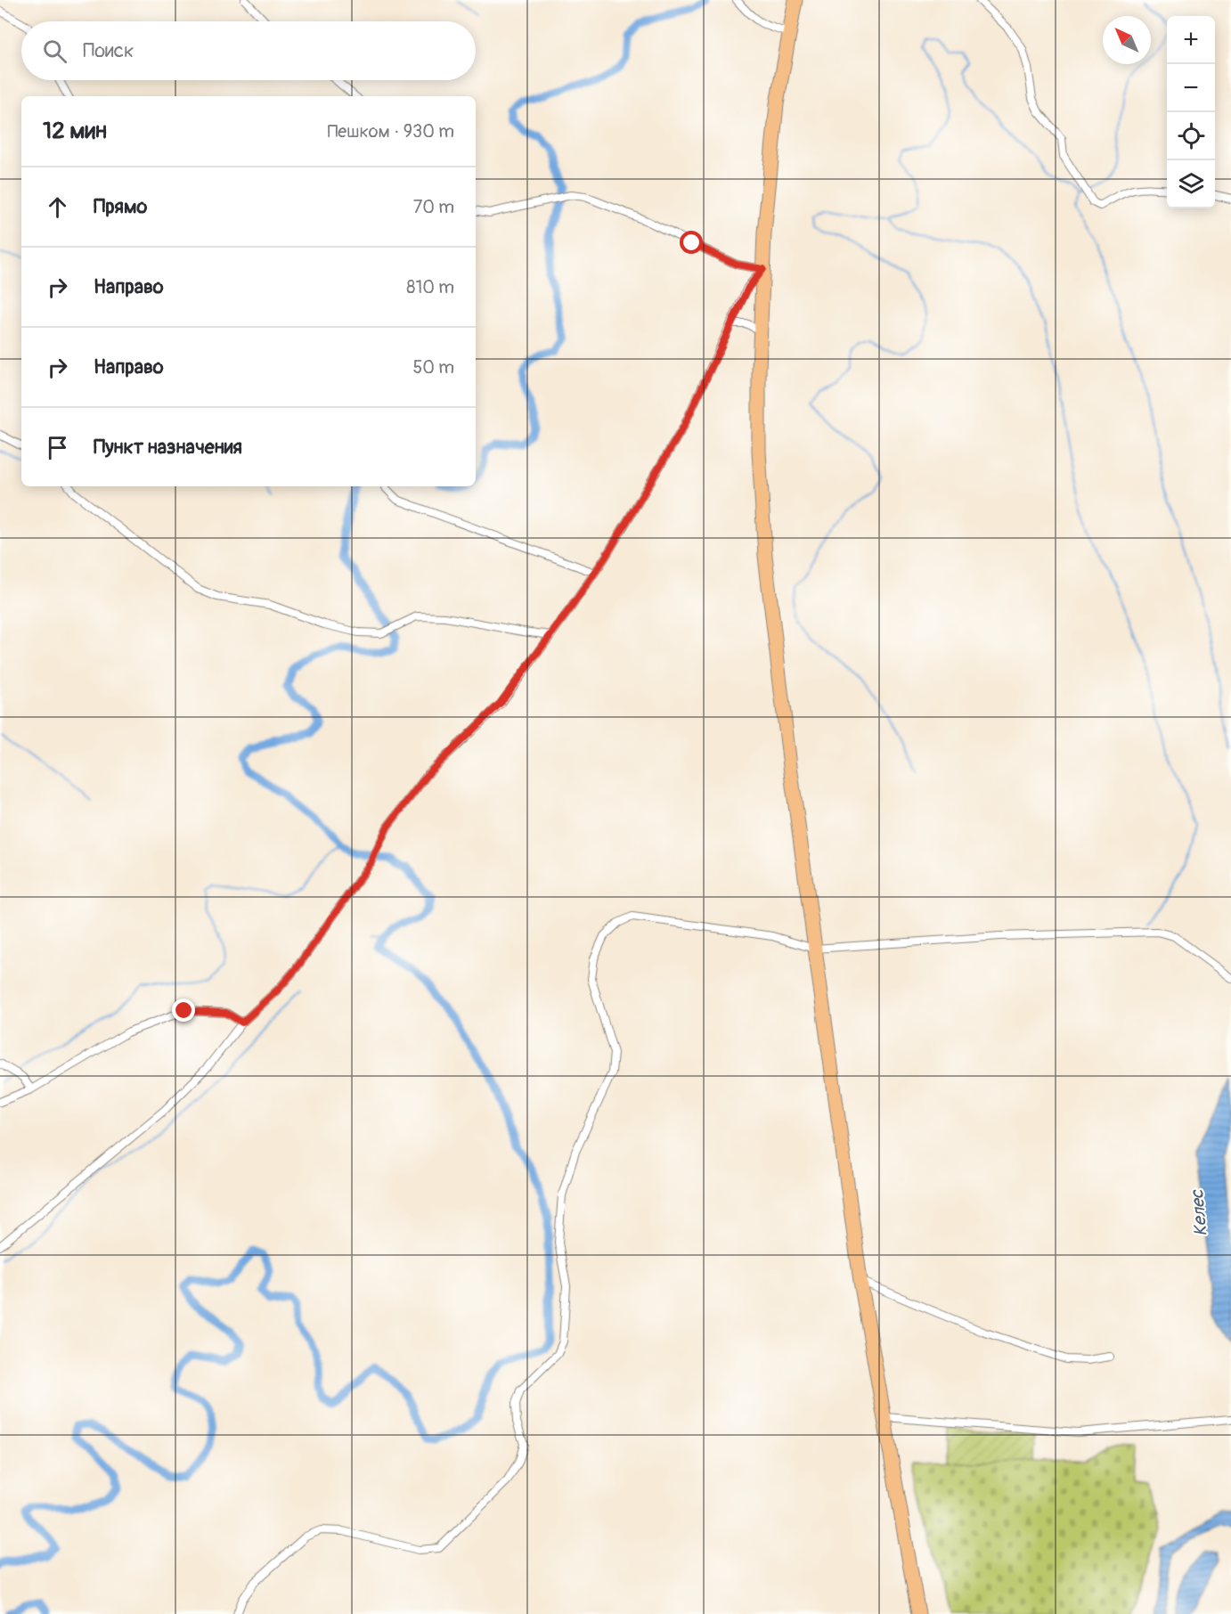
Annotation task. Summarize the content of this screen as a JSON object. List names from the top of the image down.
{
  "water": ["Келес"],
  "north": "top left",
  "page": {
    "map_buttons": ["+", "−"],
    "search": "Поиск",
    "heading": ["12 мин", "Пешком · 930 m"],
    "list": [
      ["Прямо", "70 m"],
      ["Направо", "810 m"],
      ["Направо", "50 m"],
      "Пункт назначения"
    ]
  }
}
